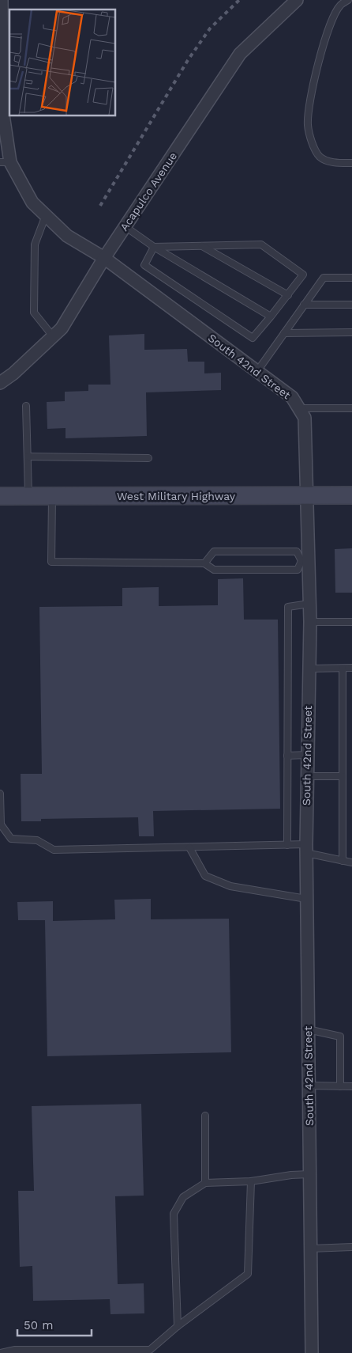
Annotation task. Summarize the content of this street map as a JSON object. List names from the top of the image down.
{
  "streets": {
    "main road": ["West Military Highway"],
    "street": ["Acapulco Avenue", "South 42nd Street"]
  },
  "crossings": [
    ["Acapulco Avenue", "South 42nd Street"],
    ["South 42nd Street", "West Military Highway"]
  ],
  "scale_bar": "50 m"
}
